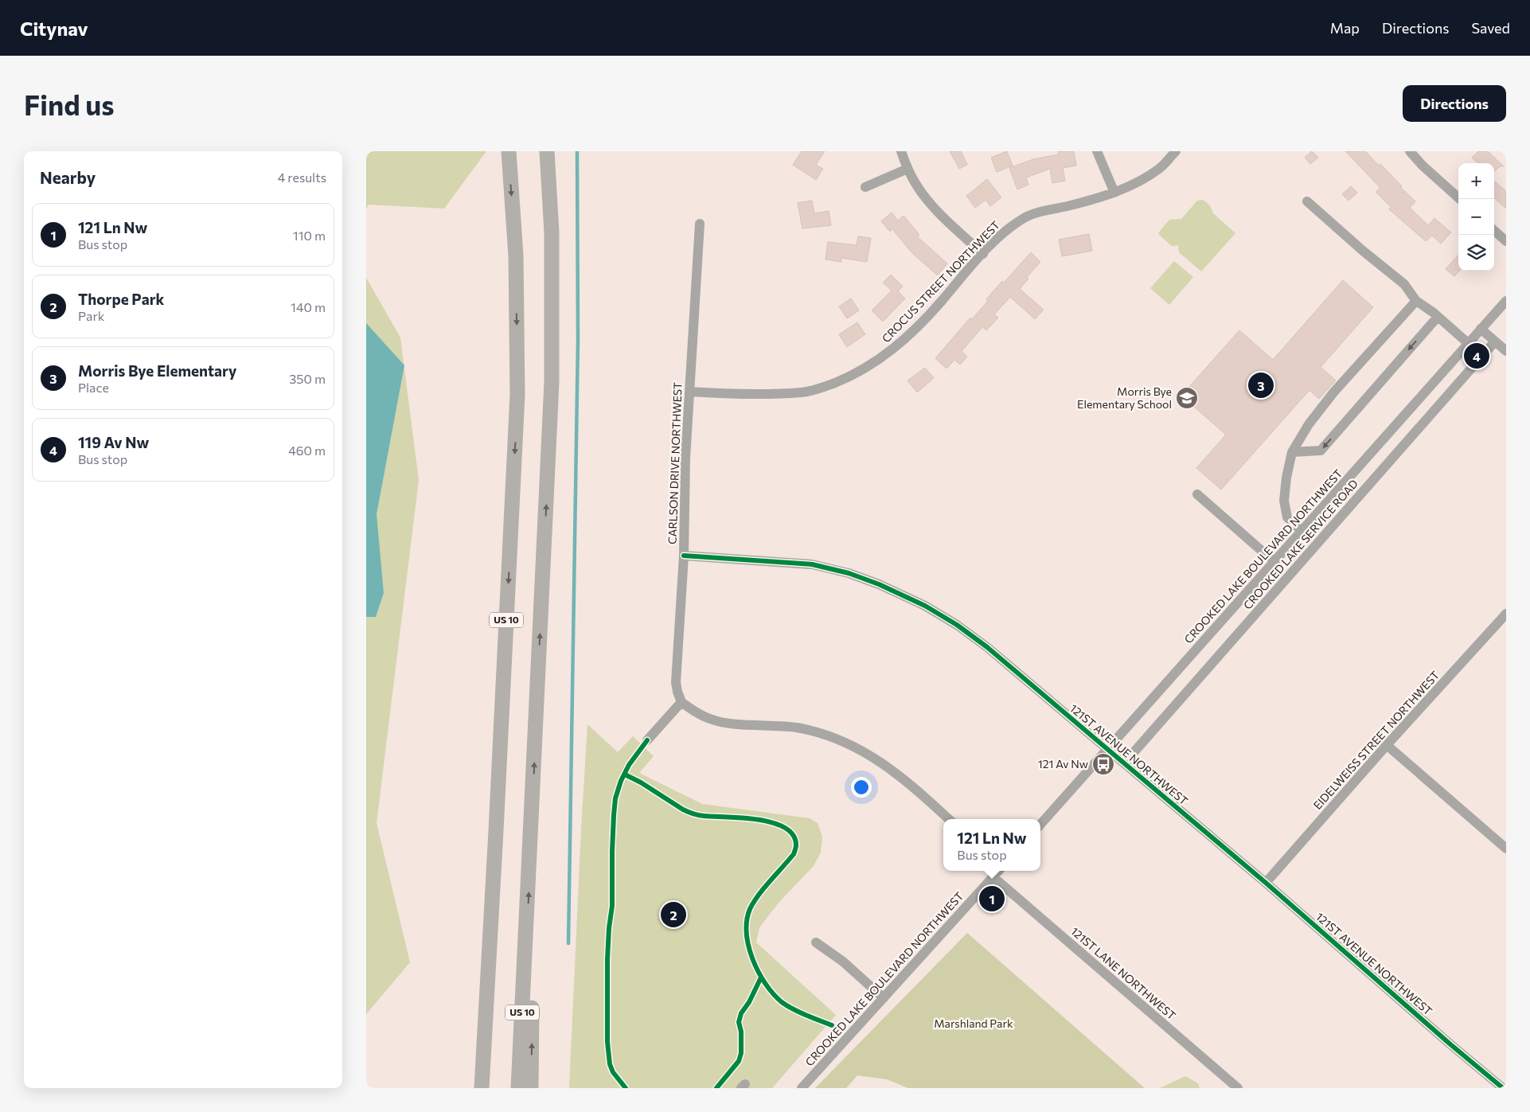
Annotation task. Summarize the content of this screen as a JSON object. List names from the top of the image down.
{
  "streets": {
    "highway": ["US 10"],
    "street": [
      "CROCUS STREET NORTHWEST",
      "CARLSON DRIVE NORTHWEST",
      "CROOKED LAKE SERVICE ROAD",
      "CROOKED LAKE BOULEVARD NORTHWEST",
      "EIDELWEISS STREET NORTHWEST",
      "121ST AVENUE NORTHWEST",
      "121ST LANE NORTHWEST"
    ]
  },
  "crossings": [
    ["CROCUS STREET NORTHWEST", "CARLSON DRIVE NORTHWEST"],
    ["CARLSON DRIVE NORTHWEST", "121ST AVENUE NORTHWEST"],
    ["CROOKED LAKE SERVICE ROAD", "121ST AVENUE NORTHWEST"],
    ["CROOKED LAKE BOULEVARD NORTHWEST", "121ST AVENUE NORTHWEST"],
    ["CROOKED LAKE BOULEVARD NORTHWEST", "121ST LANE NORTHWEST"],
    ["EIDELWEISS STREET NORTHWEST", "121ST AVENUE NORTHWEST"]
  ],
  "parks": ["Marshland Park"],
  "places": {
    "school or university": ["Morris Bye Elementary School"],
    "bus stop": ["121 Av Nw"]
  },
  "page": {
    "header": "Citynav",
    "nav": ["Map", "Directions", "Saved"],
    "buttons": "Directions",
    "title": "Find us",
    "heading": ["Nearby", "4 results"],
    "map_buttons": ["+", "−"],
    "list": [
      {
        "mark": "1",
        "name": "121 Ln Nw",
        "note": "Bus stop",
        "value": "110 m"
      },
      {
        "mark": "2",
        "name": "Thorpe Park",
        "note": "Park",
        "value": "140 m"
      },
      {
        "mark": "3",
        "name": "Morris Bye Elementary",
        "note": "Place",
        "value": "350 m"
      },
      {
        "mark": "4",
        "name": "119 Av Nw",
        "note": "Bus stop",
        "value": "460 m"
      }
    ],
    "pins": [
      "4",
      "3",
      "1",
      "2"
    ],
    "popup": ["121 Ln Nw", "Bus stop"]
  }
}
